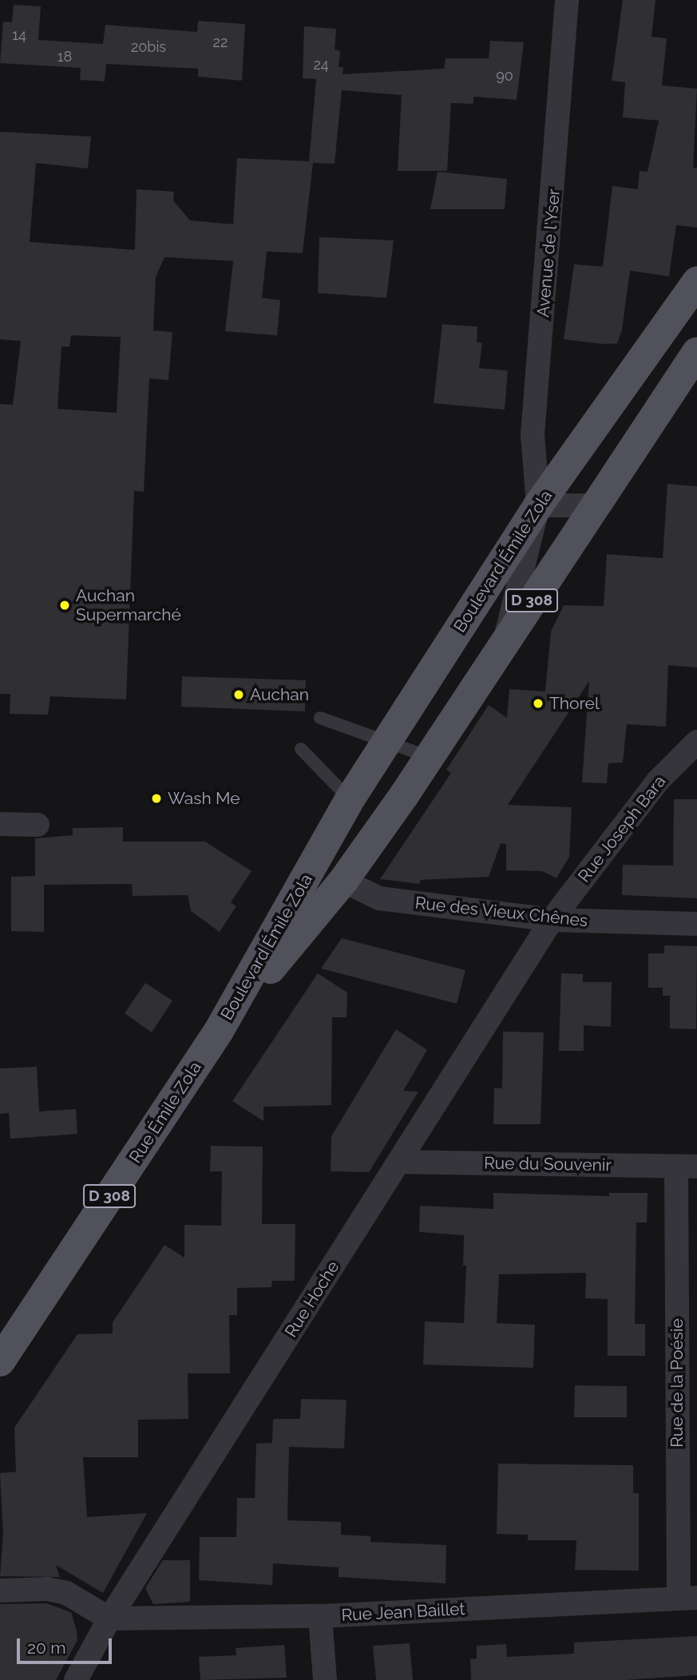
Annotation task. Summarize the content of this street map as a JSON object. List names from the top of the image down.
{
  "streets": {
    "main road": ["Boulevard Émile Zola", "D 308", "Rue Émile Zola"],
    "street": [
      "Avenue de l'Yser",
      "Rue Joseph Bara",
      "Rue des Vieux Chênes",
      "Rue du Souvenir",
      "Rue Hoche",
      "Rue de la Poésie",
      "Rue Jean Baillet"
    ]
  },
  "crossings": [
    ["Avenue de l'Yser", "Boulevard Émile Zola"],
    ["Boulevard Émile Zola", "Rue des Vieux Chênes"],
    ["Boulevard Émile Zola", "Rue Émile Zola"],
    ["Rue Joseph Bara", "Rue des Vieux Chênes"],
    ["Rue Joseph Bara", "Rue Hoche"],
    ["Rue des Vieux Chênes", "Rue Hoche"],
    ["Rue du Souvenir", "Rue Hoche"],
    ["Rue du Souvenir", "Rue de la Poésie"],
    ["Rue Hoche", "Rue Jean Baillet"],
    ["Rue de la Poésie", "Rue Jean Baillet"]
  ],
  "places": [
    "Auchan Supermarché",
    "Auchan",
    "Thorel",
    "Wash Me"
  ],
  "house_numbers": [
    "14",
    "22",
    "20bis",
    "18",
    "24",
    "90"
  ],
  "scale_bar": "20 m"
}
